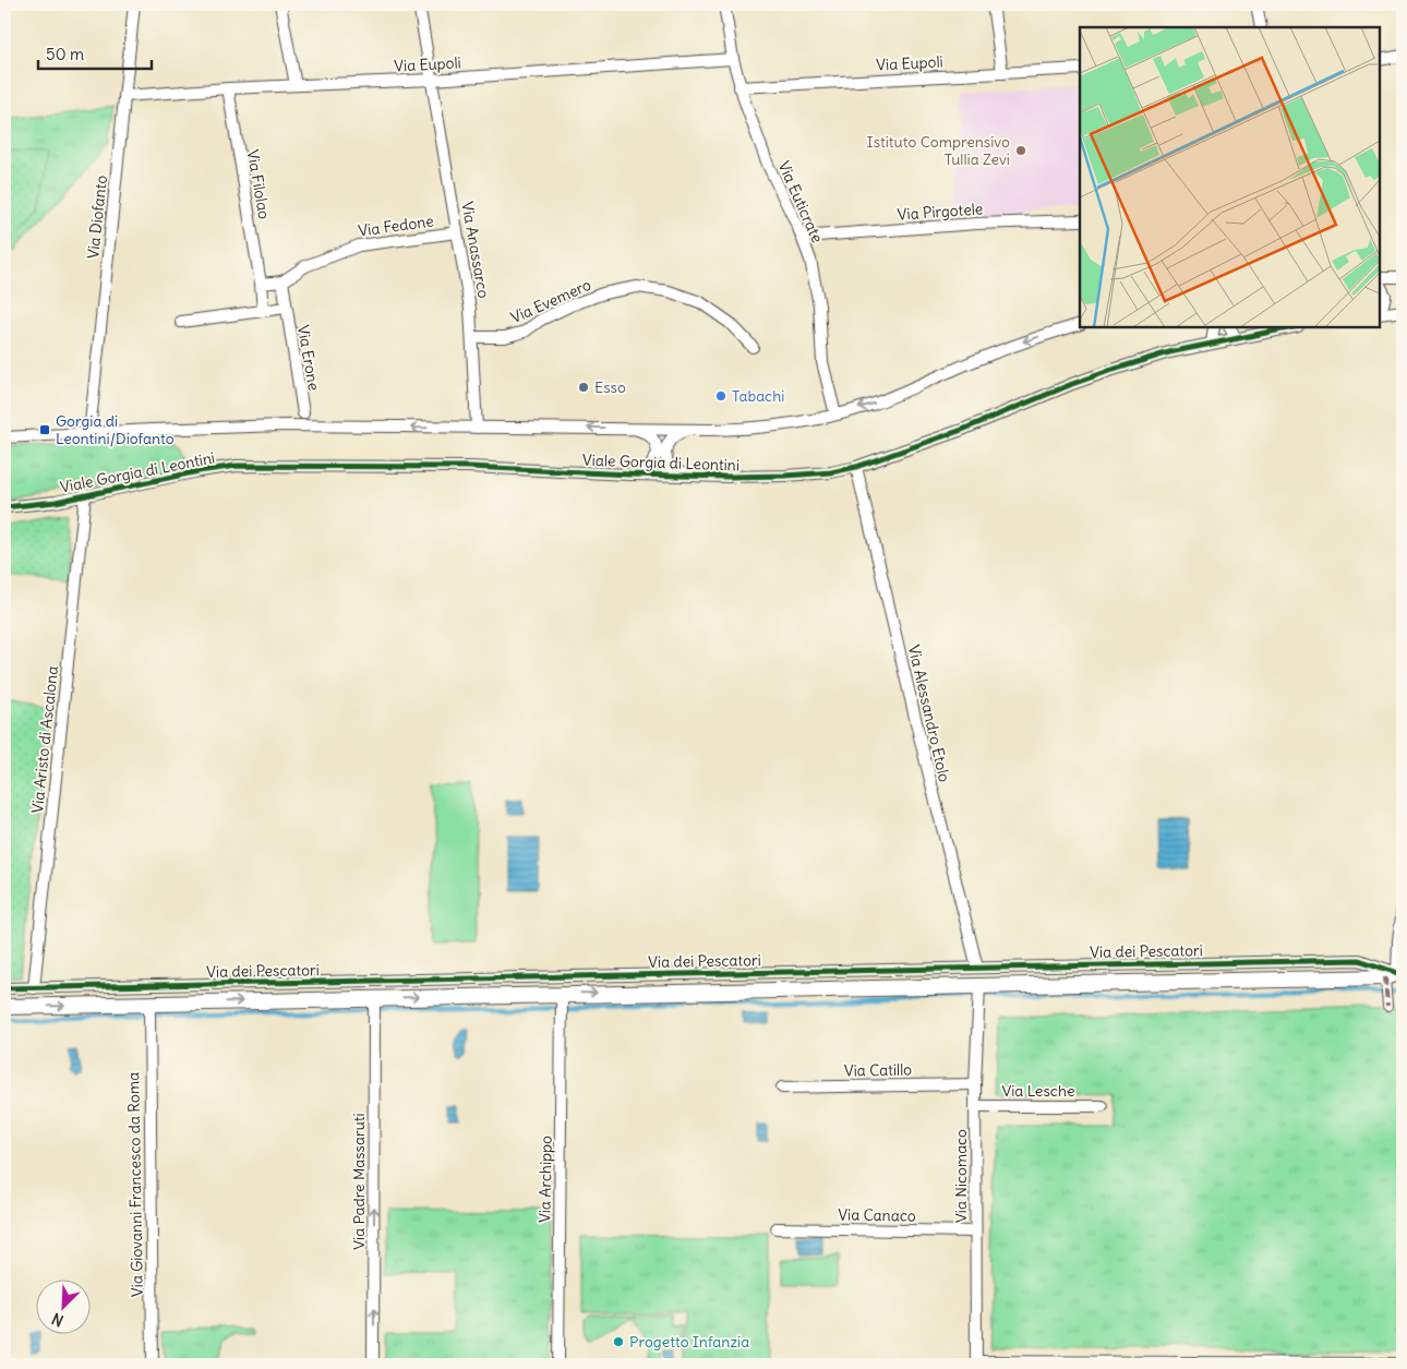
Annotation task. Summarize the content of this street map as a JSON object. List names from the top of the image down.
{
  "streets": {
    "street": [
      "Via Eupoli",
      "Via Filolao",
      "Via Euticrate",
      "Via Pirgotele",
      "Via Diofanto",
      "Via Fedone",
      "Via Anassarco",
      "Via Evemero",
      "Via Erone",
      "Viale Gorgia di Leontini",
      "Via Alessandro Etolo",
      "Via Aristo di Ascalona",
      "Via dei Pescatori",
      "Via Catillo",
      "Via Lesche",
      "Via Nicomaco",
      "Via Archippo",
      "Via Padre Massaruti",
      "Via Giovanni Francesco da Roma",
      "Via Canaco"
    ]
  },
  "crossings": [
    ["Via Eupoli", "Via Filolao"],
    ["Via Eupoli", "Via Euticrate"],
    ["Via Eupoli", "Via Diofanto"],
    ["Via Eupoli", "Via Anassarco"],
    ["Via Euticrate", "Via Pirgotele"],
    ["Via Euticrate", "Viale Gorgia di Leontini"],
    ["Via Diofanto", "Viale Gorgia di Leontini"],
    ["Via Fedone", "Via Anassarco"],
    ["Via Fedone", "Via Erone"],
    ["Via Anassarco", "Via Evemero"],
    ["Via Anassarco", "Viale Gorgia di Leontini"],
    ["Viale Gorgia di Leontini", "Via Alessandro Etolo"],
    ["Viale Gorgia di Leontini", "Via Aristo di Ascalona"],
    ["Via Alessandro Etolo", "Via dei Pescatori"],
    ["Via Aristo di Ascalona", "Via dei Pescatori"],
    ["Via dei Pescatori", "Via Nicomaco"],
    ["Via dei Pescatori", "Via Archippo"],
    ["Via dei Pescatori", "Via Padre Massaruti"],
    ["Via dei Pescatori", "Via Giovanni Francesco da Roma"],
    ["Via Catillo", "Via Nicomaco"],
    ["Via Lesche", "Via Nicomaco"],
    ["Via Nicomaco", "Via Canaco"]
  ],
  "one_way": ["Via Padre Massaruti"],
  "places": {
    "other": [
      "Istituto Comprensivo Tullia Zevi",
      "Esso",
      "Tabachi",
      "Progetto Infanzia"
    ],
    "transit": ["Gorgia di Leontini/Diofanto"]
  },
  "scale_bar": "50 m",
  "north": "bottom left"
}
